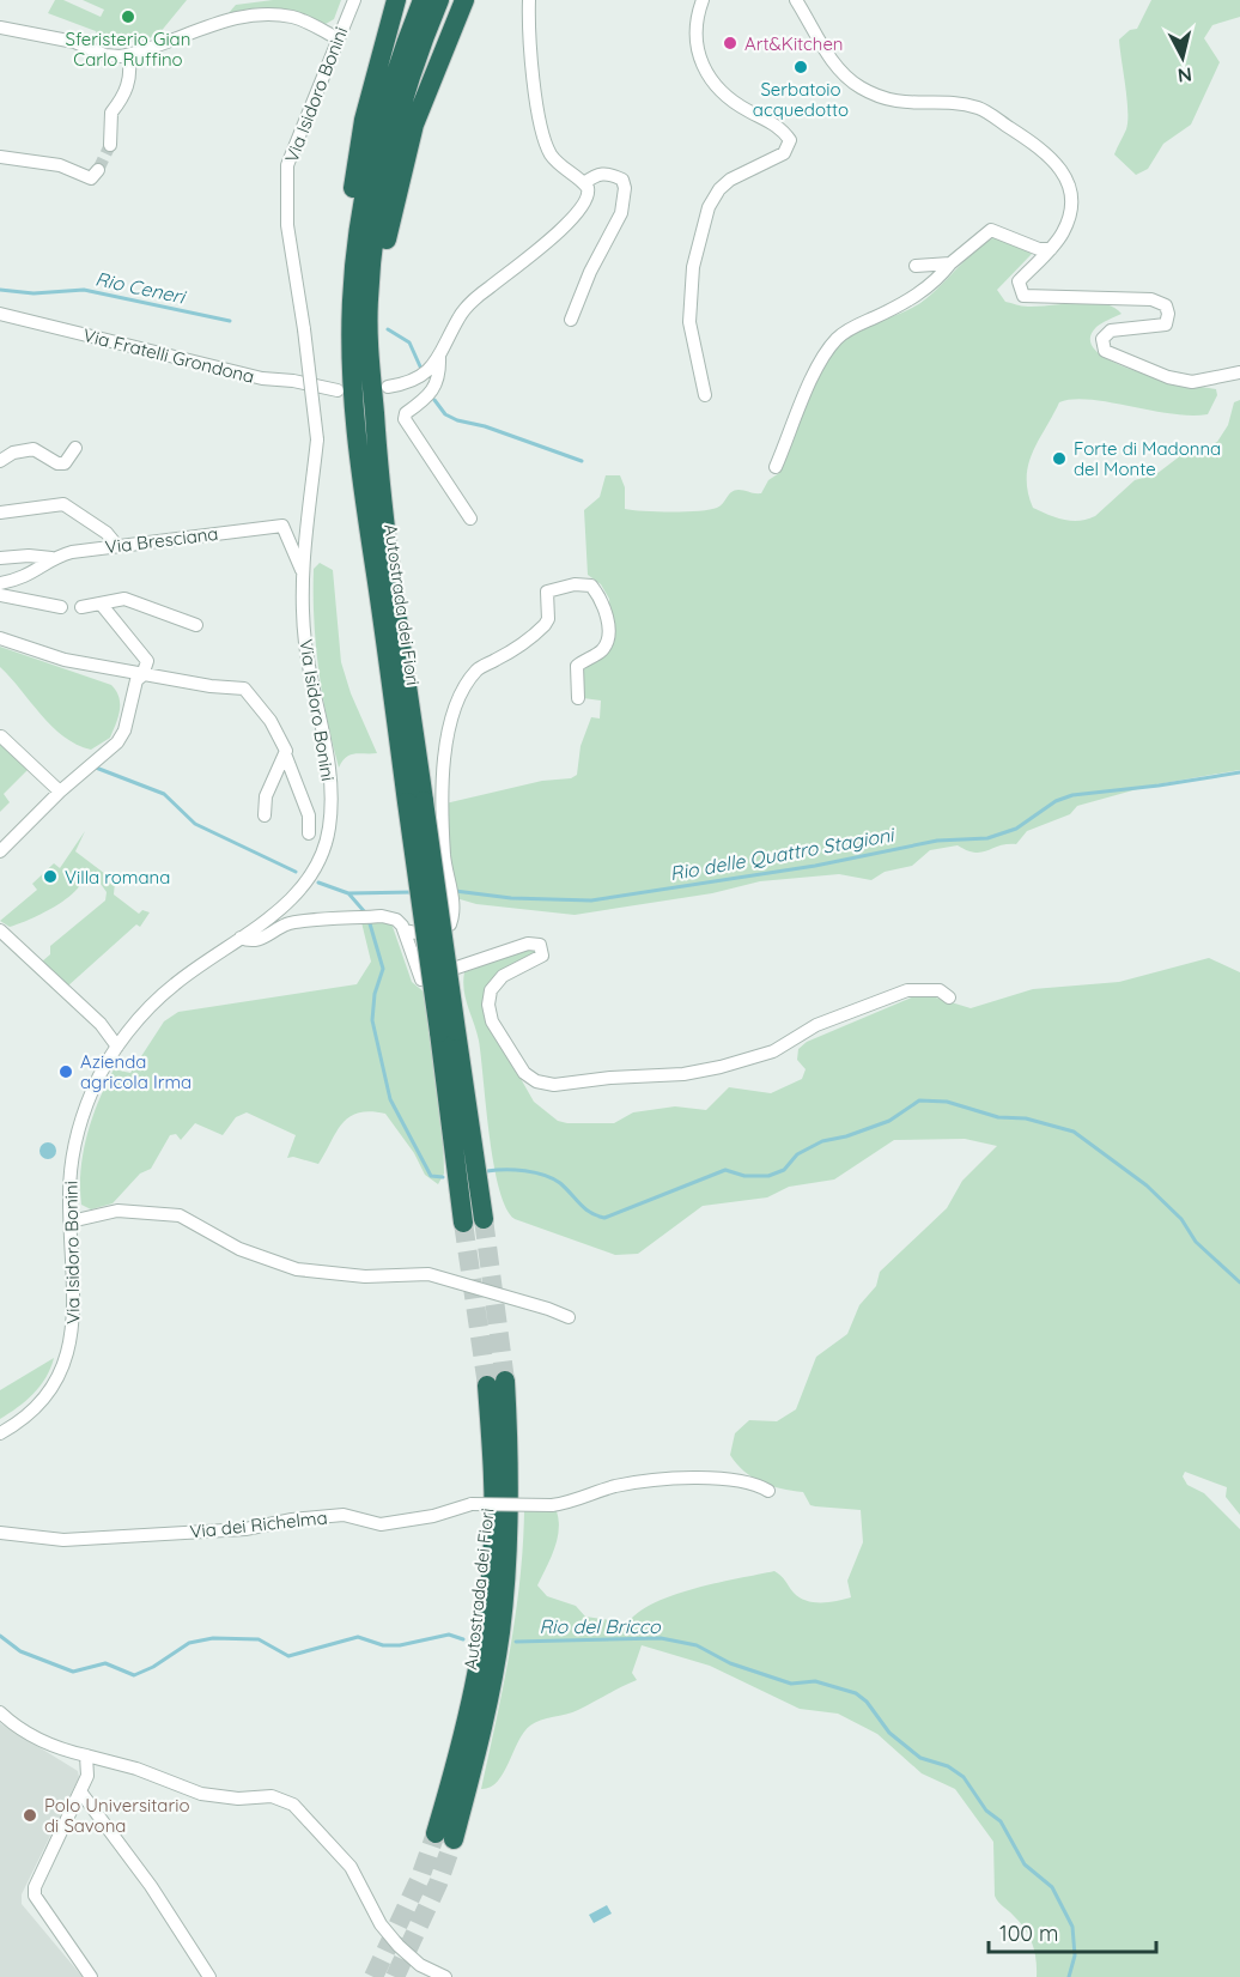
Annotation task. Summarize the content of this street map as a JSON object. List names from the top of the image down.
{
  "streets": {
    "highway": ["Autostrada dei Fiori"],
    "street": [
      "Via Isidoro Bonini",
      "Via Fratelli Grondona",
      "Via Bresciana",
      "Via dei Richelma"
    ]
  },
  "crossings": [
    ["Via Isidoro Bonini", "Via Bresciana"]
  ],
  "water": ["Rio Ceneri", "Rio delle Quattro Stagioni", "Rio del Bricco"],
  "places": [
    "Sferisterio Gian Carlo Ruffino",
    "Art&Kitchen",
    "Serbatoio acquedotto",
    "Forte di Madonna del Monte",
    "Villa romana",
    "Azienda agricola Irma",
    "Polo Universitario di Savona"
  ],
  "scale_bar": "100 m",
  "north": "bottom"
}
